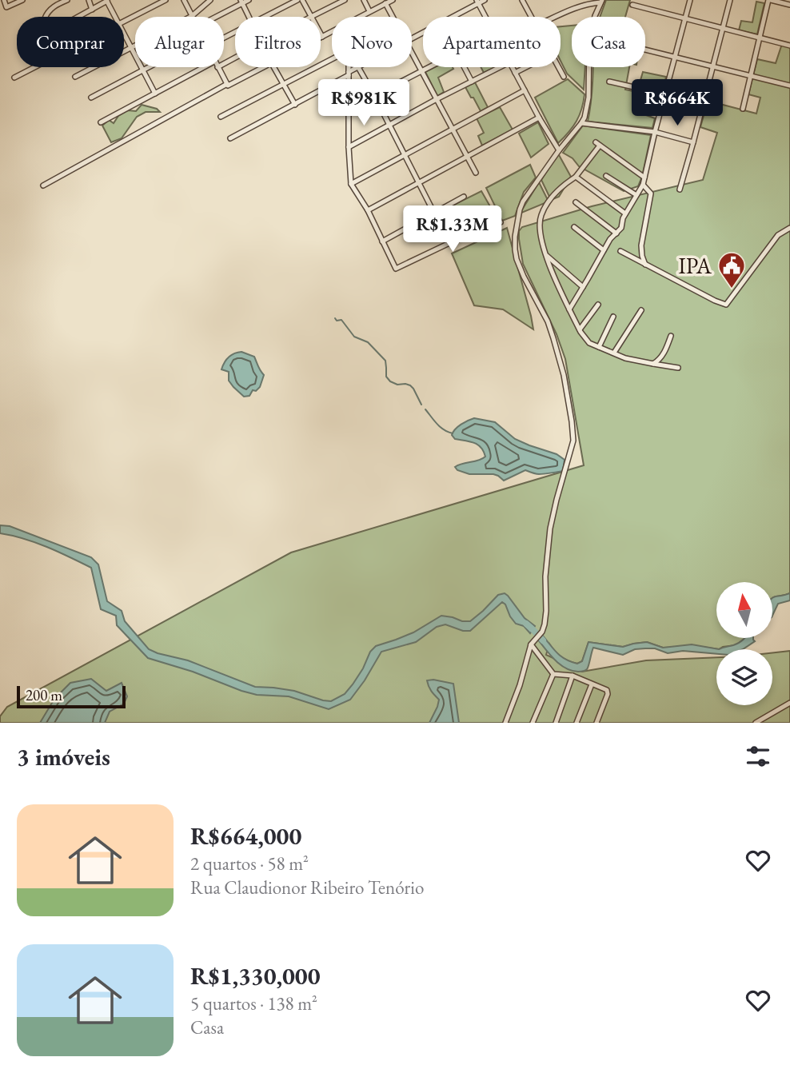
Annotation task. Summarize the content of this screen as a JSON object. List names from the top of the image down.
{
  "places": {
    "public building": ["IPA"]
  },
  "scale_bar": "200 m",
  "north": "top",
  "page": {
    "chip": [
      "Comprar",
      "Alugar",
      "Filtros",
      "Novo",
      "Apartamento",
      "Casa"
    ],
    "price": ["R$981K", "R$664K", "R$1.33M"],
    "scale": "200 m",
    "heading": "3 imóveis",
    "list": [
      {
        "name": "R$664,000",
        "note": "2 quartos · 58 m² · Rua Claudionor Ribeiro Tenório"
      },
      {
        "name": "R$1,330,000",
        "note": "5 quartos · 138 m² · Casa"
      }
    ]
  }
}
